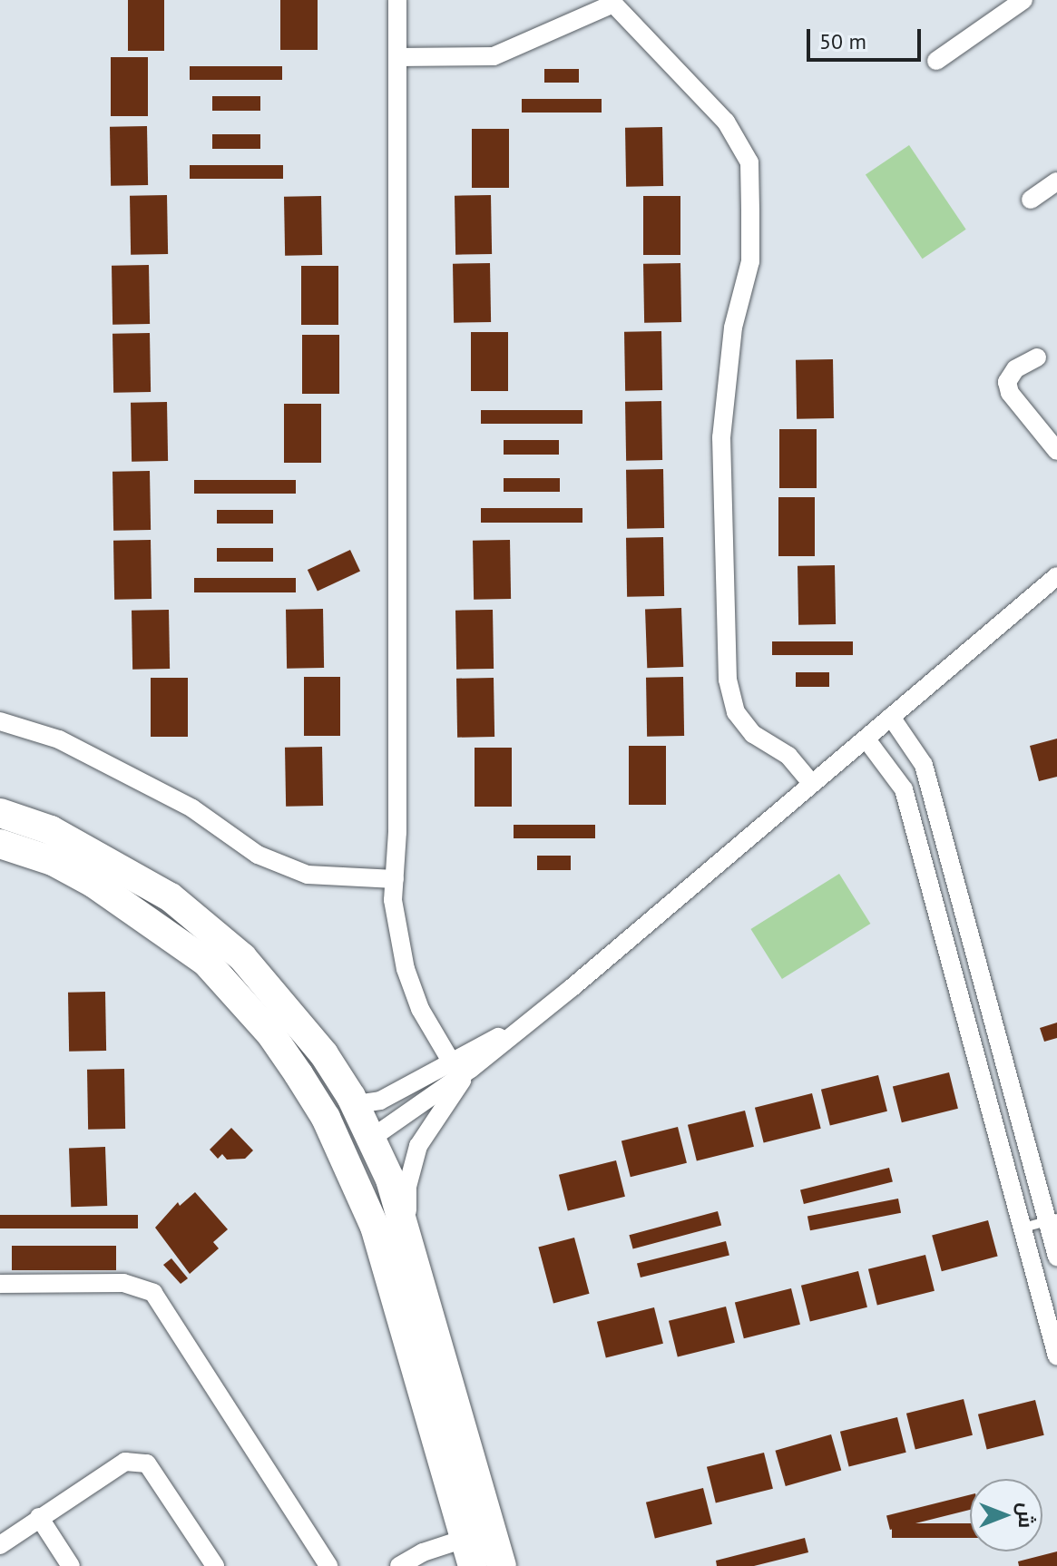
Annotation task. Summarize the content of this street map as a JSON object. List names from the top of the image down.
{
  "scale_bar": "50 m",
  "north": "right"
}
